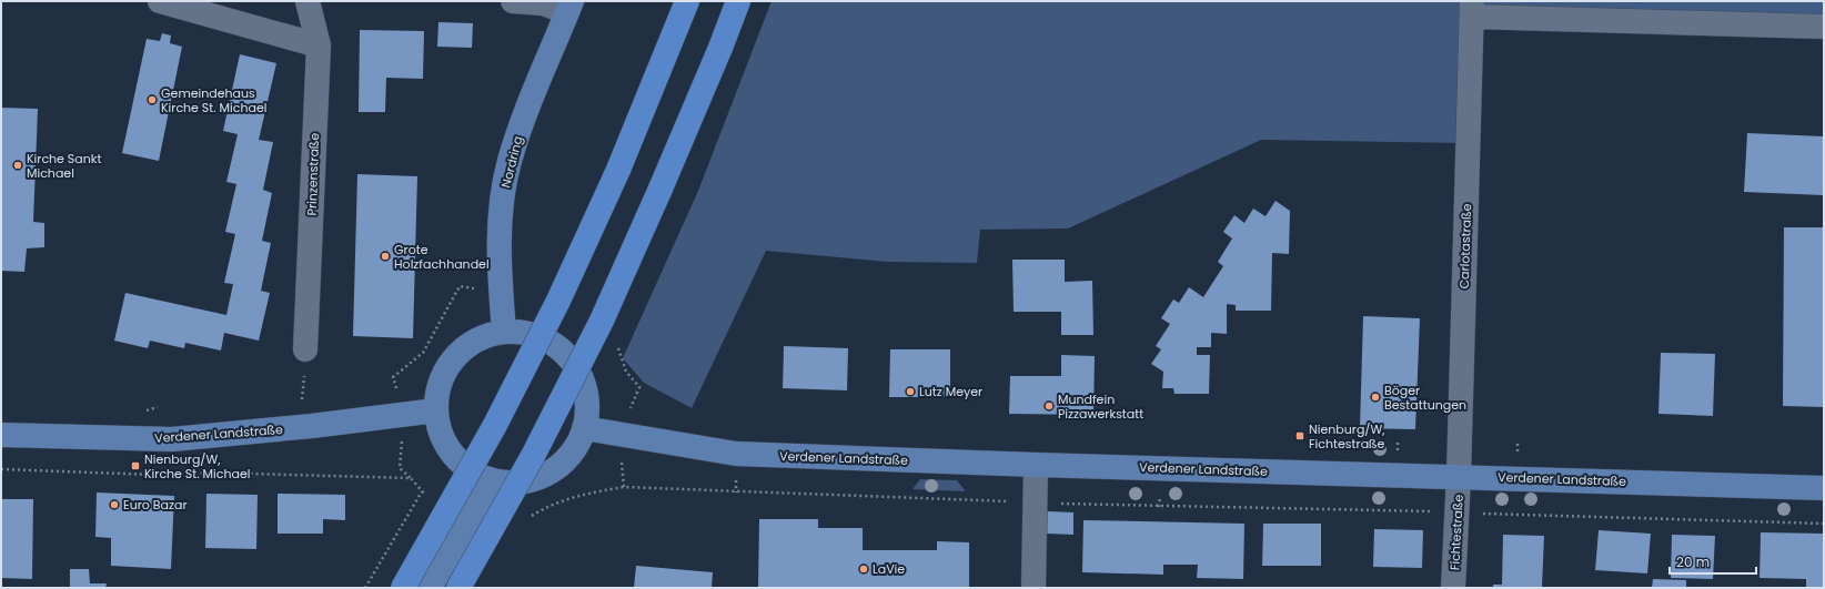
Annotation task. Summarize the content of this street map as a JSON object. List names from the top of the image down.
{
  "streets": {
    "main road": ["Nordring", "Verdener Landstraße"],
    "street": ["Prinzenstraße", "Carlotastraße", "Fichtestraße"]
  },
  "crossings": [
    ["Nordring", "Verdener Landstraße"],
    ["Carlotastraße", "Verdener Landstraße"],
    ["Carlotastraße", "Fichtestraße"],
    ["Verdener Landstraße", "Fichtestraße"]
  ],
  "places": {
    "other": [
      "Gemeindehaus Kirche St. Michael",
      "Kirche Sankt Michael",
      "Grote Holzfachhandel",
      "Lutz Meyer",
      "Böger Bestattungen",
      "Mundfein Pizzawerkstatt",
      "Euro Bazar",
      "LaVie"
    ],
    "transit": ["Nienburg/W, Fichtestraße", "Nienburg/W, Kirche St. Michael"]
  },
  "scale_bar": "20 m"
}
